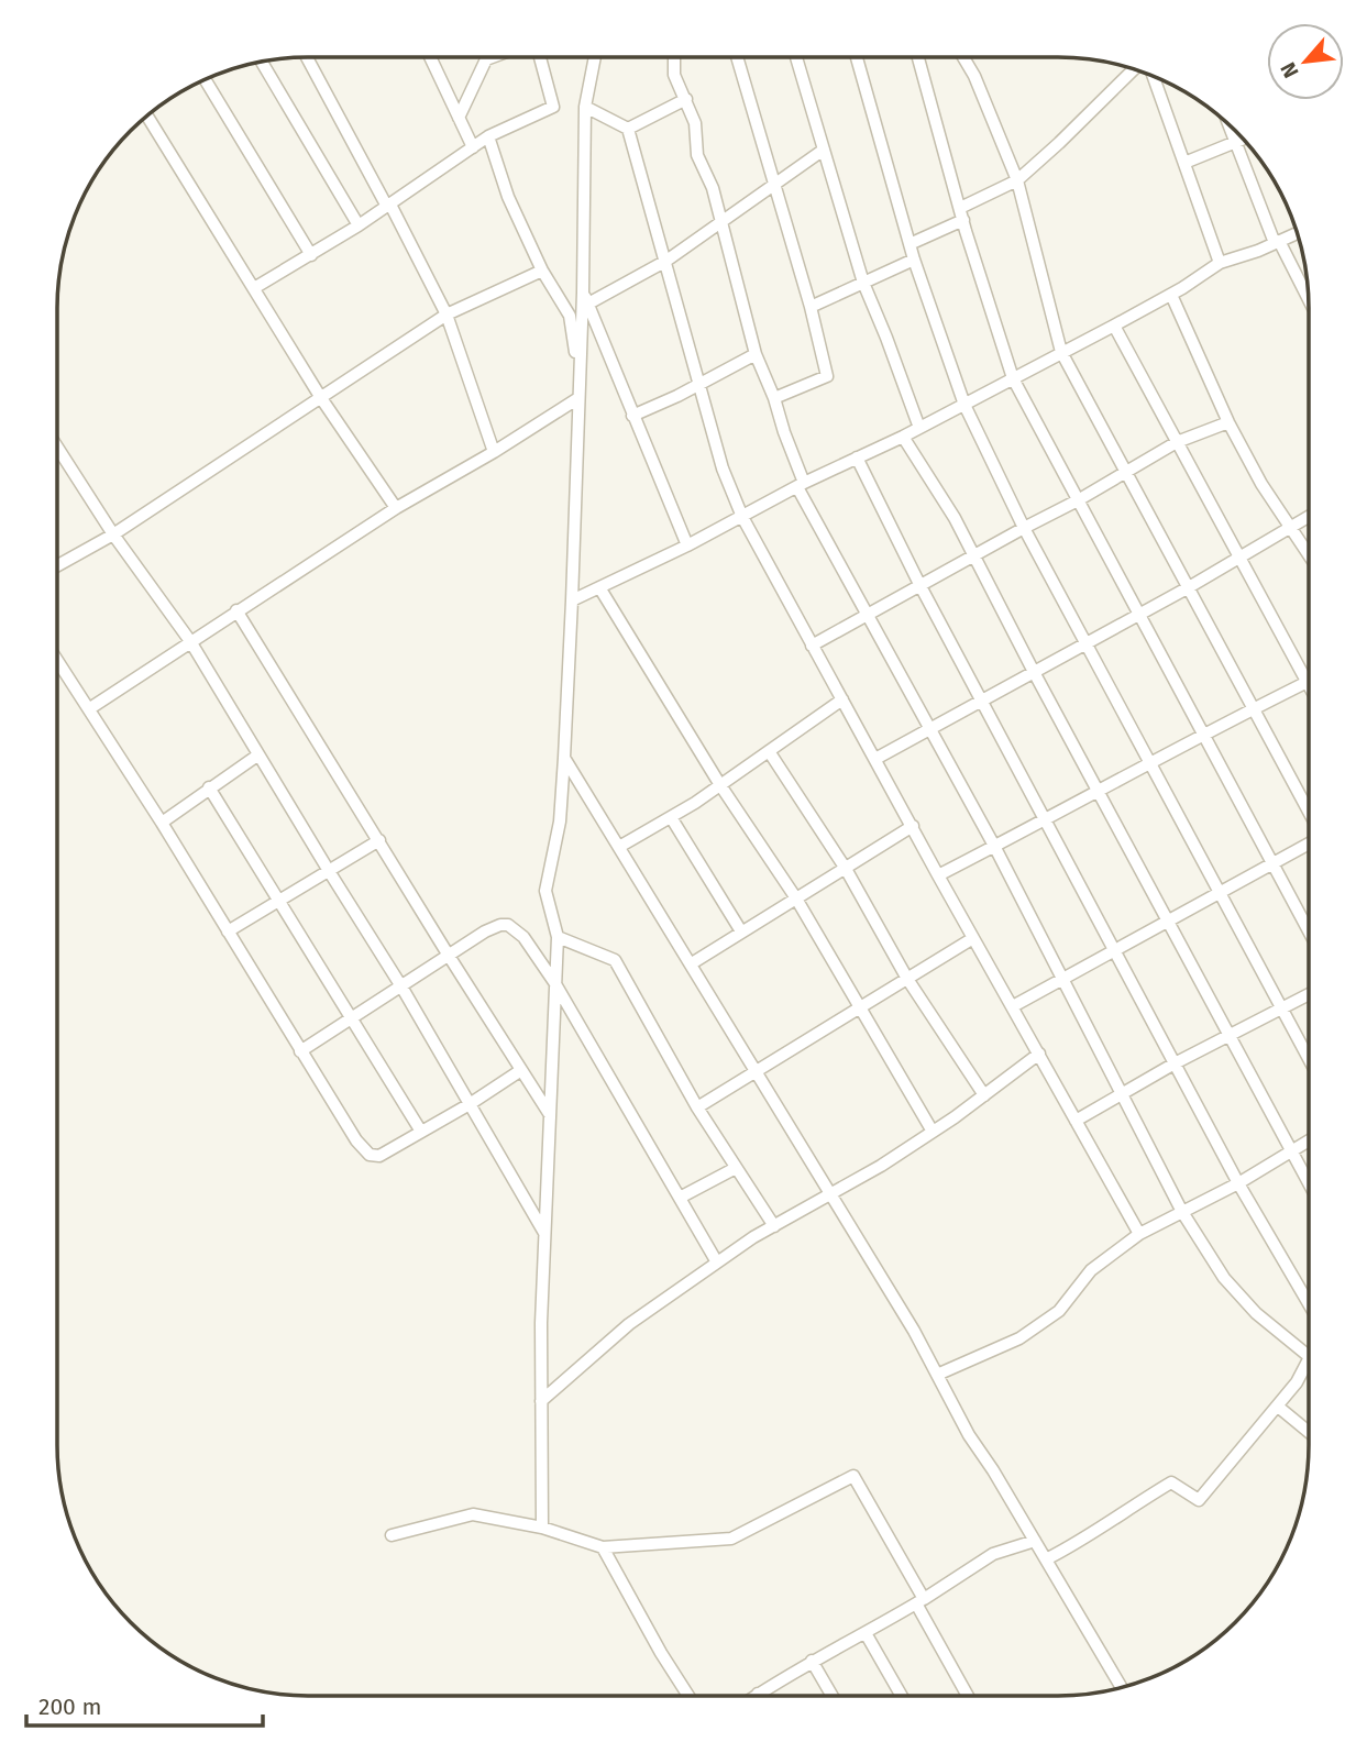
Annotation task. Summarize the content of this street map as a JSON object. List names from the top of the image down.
{
  "scale_bar": "200 m",
  "north": "bottom left"
}
